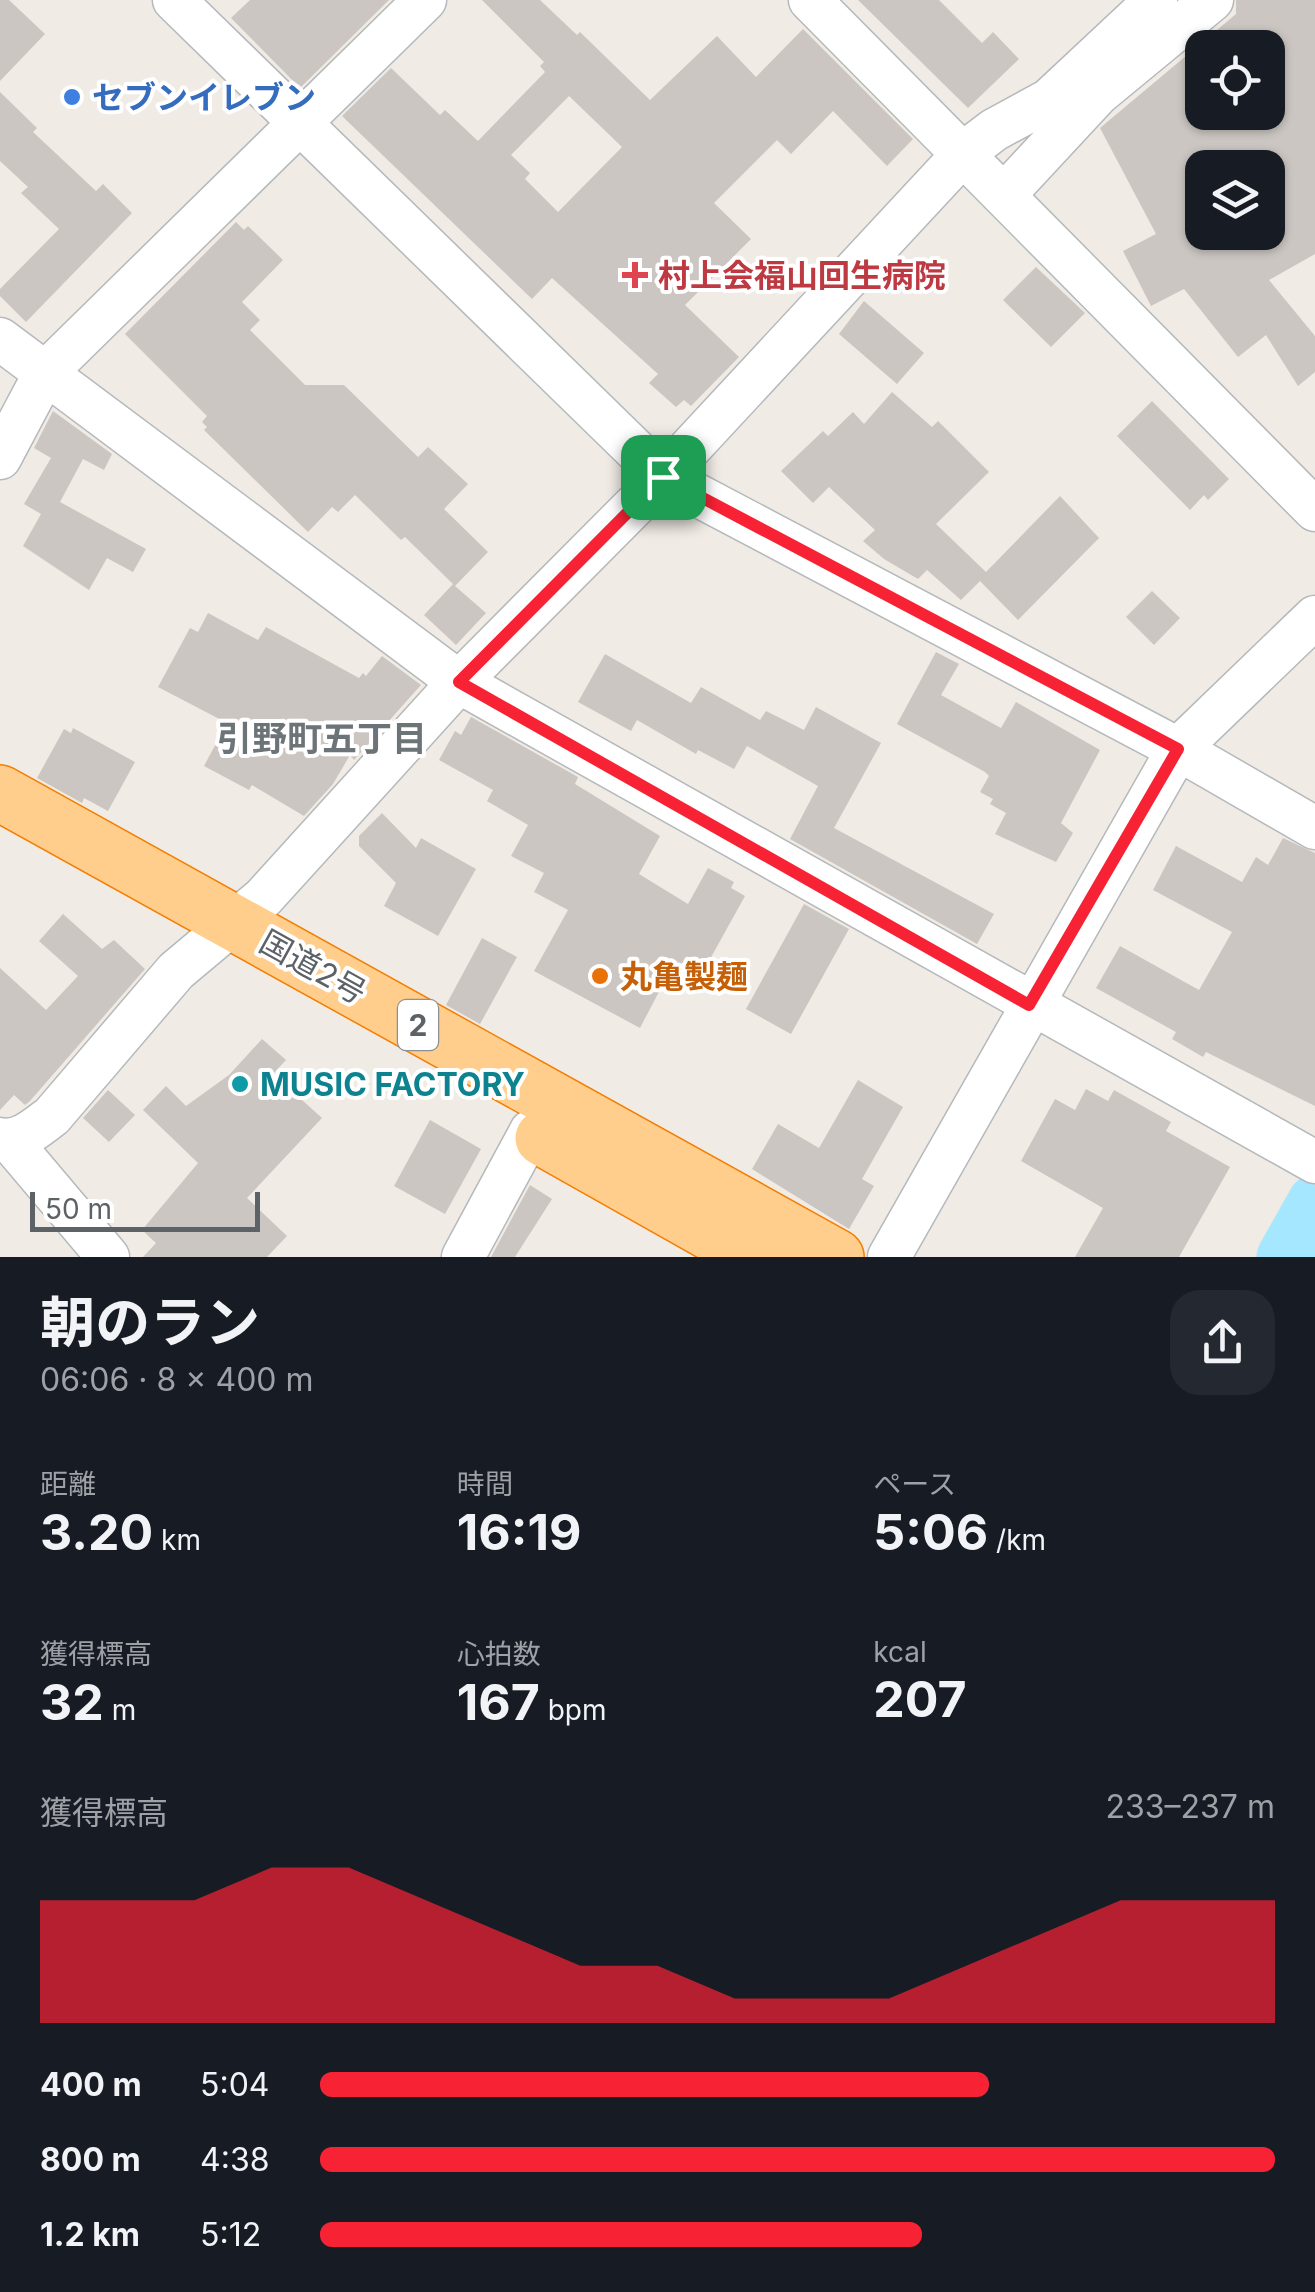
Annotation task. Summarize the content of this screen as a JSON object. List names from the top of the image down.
{
  "streets": {
    "highway": ["国道2号", "2"]
  },
  "districts": ["引野町五丁目"],
  "places": {
    "other": ["セブンイレブン", "丸亀製麺", "MUSIC FACTORY"],
    "health": ["村上会福山回生病院"]
  },
  "scale_bar": "50 m",
  "page": {
    "scale": "50 m",
    "heading": ["朝のラン", "06:06 · 8 × 400 m"],
    "stats": [
      ["距離", "3.20 km"],
      ["時間", "16:19"],
      ["ペース", "5:06 /km"],
      ["獲得標高", "32 m"],
      ["心拍数", "167 bpm"],
      ["kcal", "207"]
    ],
    "chart": ["獲得標高", "233–237 m"],
    "list": [
      {
        "name": "400 m",
        "note": "5:04"
      },
      {
        "name": "800 m",
        "note": "4:38"
      },
      {
        "name": "1.2 km",
        "note": "5:12"
      }
    ]
  }
}
